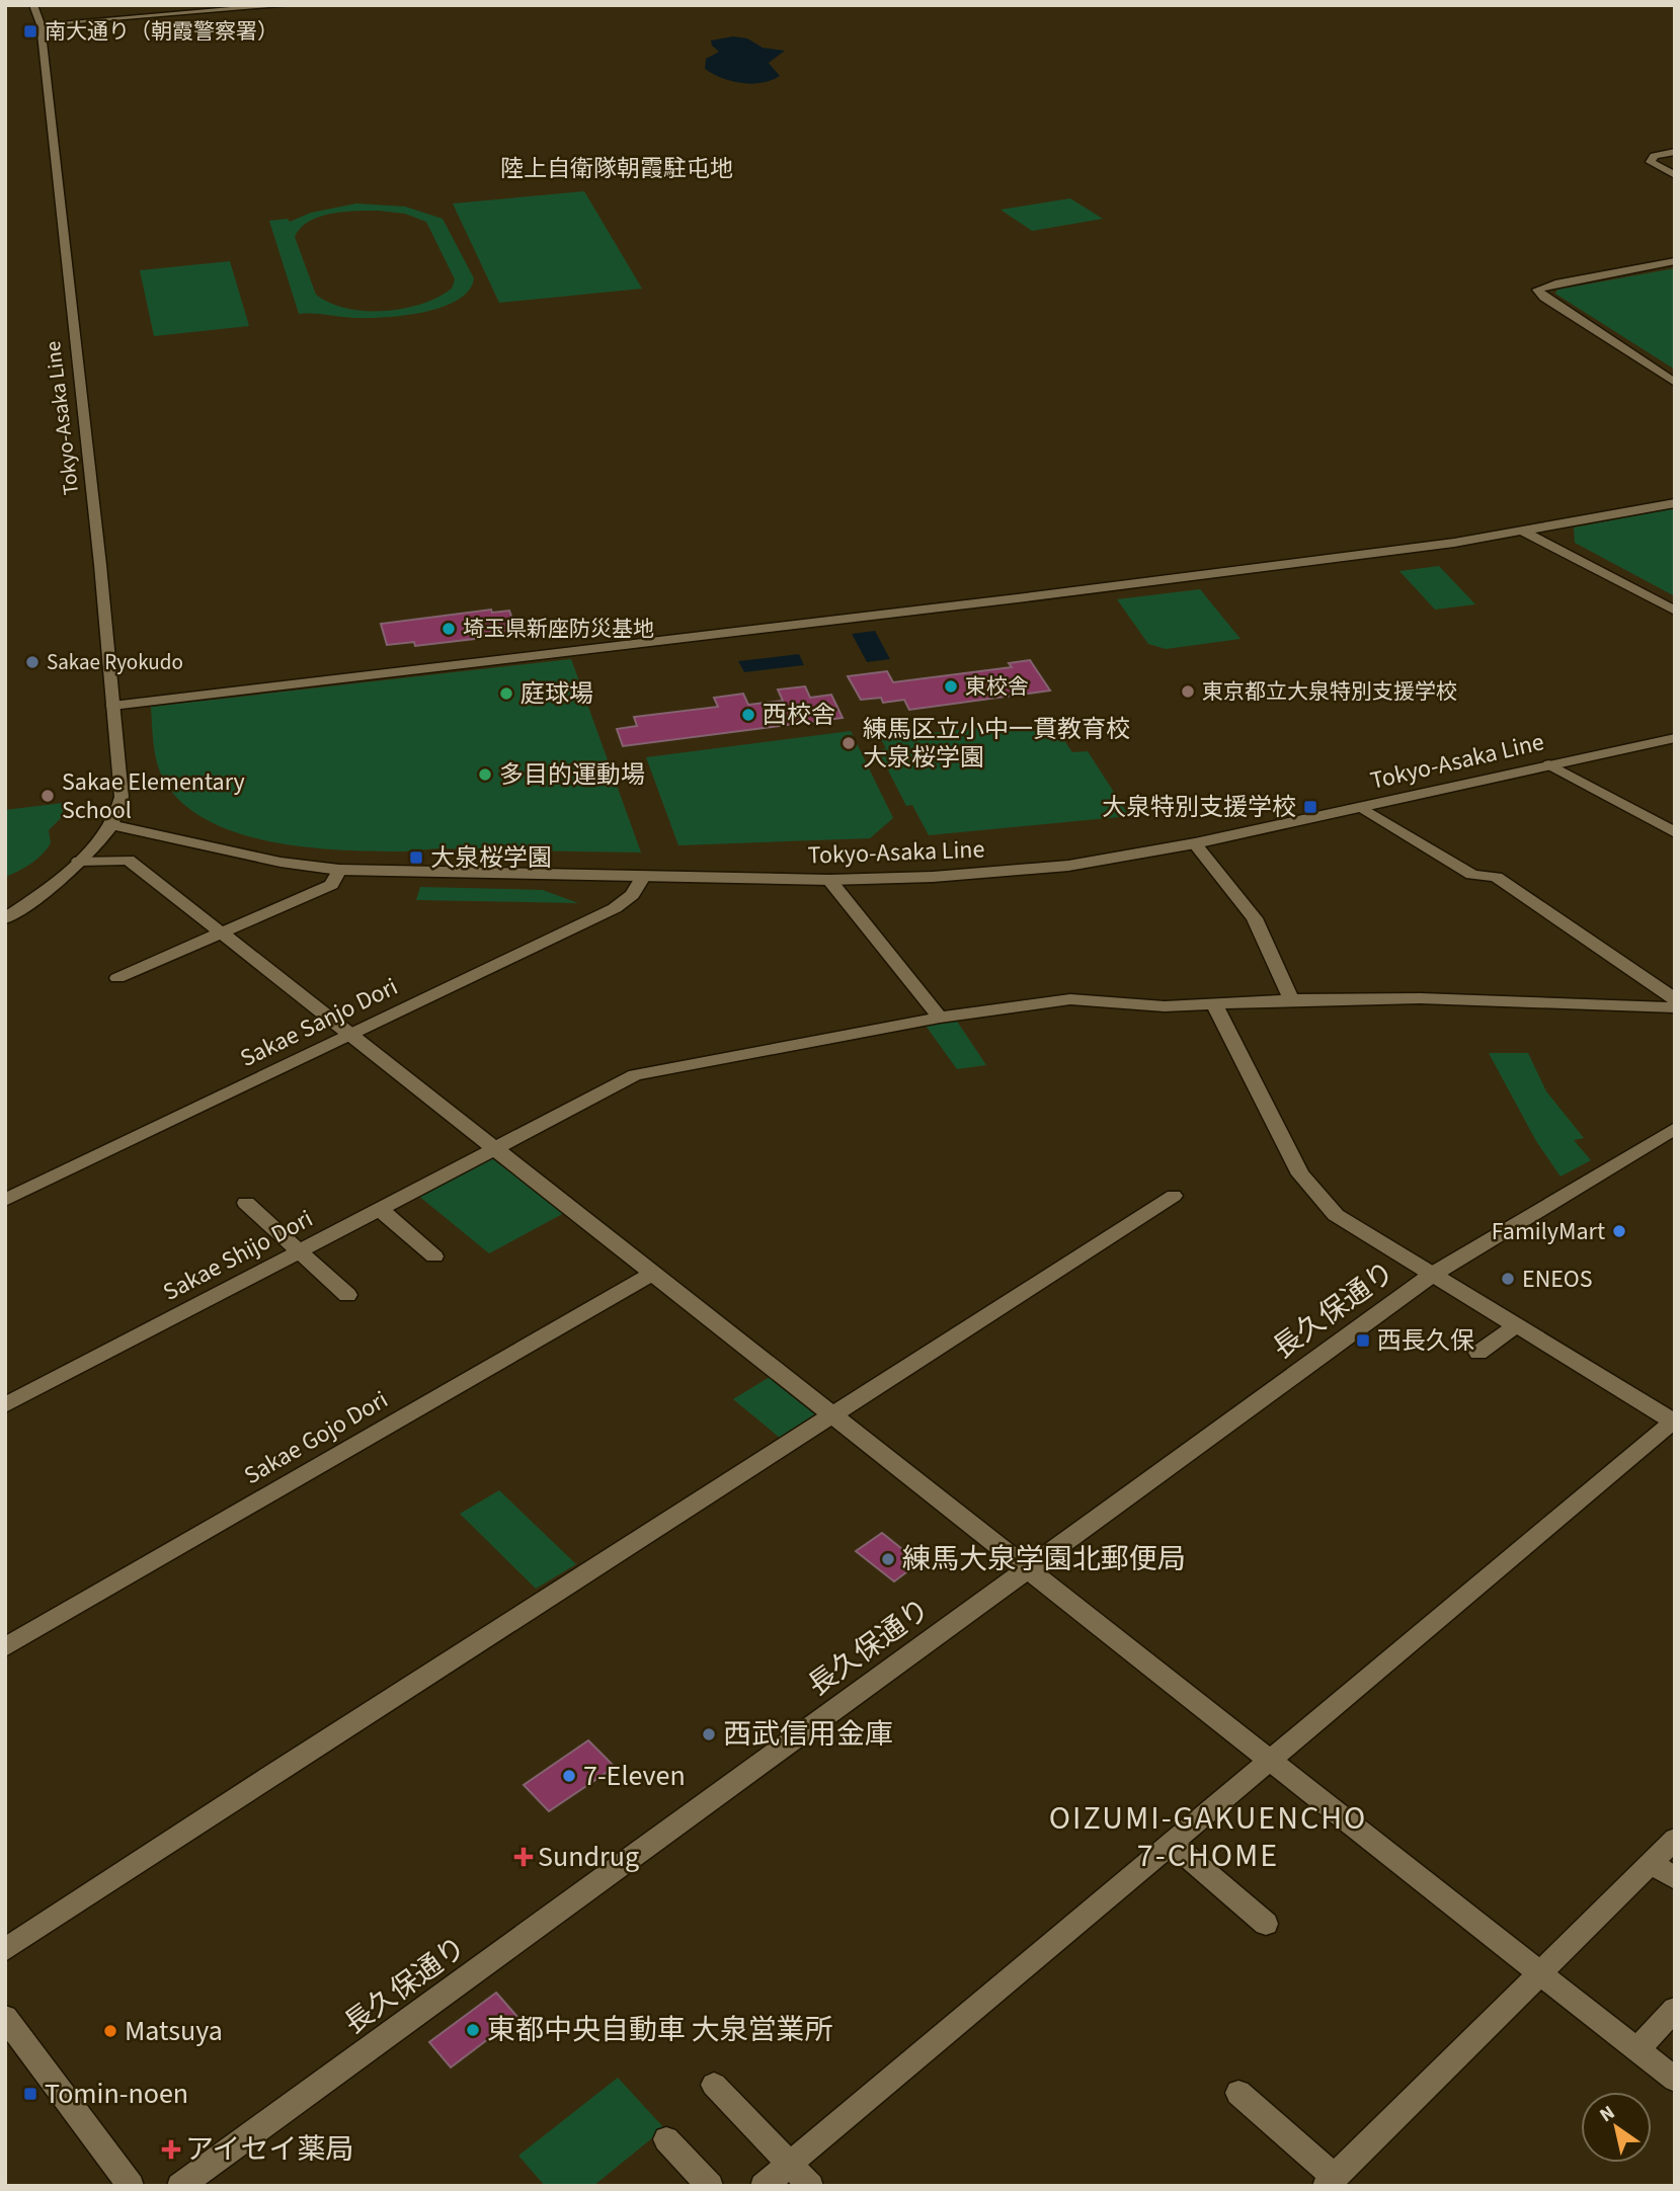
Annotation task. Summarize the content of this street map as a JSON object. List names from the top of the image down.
{
  "streets": {
    "street": [
      "Tokyo-Asaka Line",
      "Sakae Sanjo Dori",
      "Sakae Shijo Dori",
      "長久保通り",
      "Sakae Gojo Dori"
    ]
  },
  "crossings": [
    ["Tokyo-Asaka Line", "Sakae Sanjo Dori"]
  ],
  "districts": ["陸上自衛隊朝霞駐屯地", "OIZUMI-GAKUENCHO 7-CHOME"],
  "places": {
    "transit": [
      "南大通り（朝霞警察署）",
      "大泉特別支援学校",
      "大泉桜学園",
      "西長久保",
      "Tomin-noen"
    ],
    "other": [
      "埼玉県新座防災基地",
      "Sakae Ryokudo",
      "東校舎",
      "東京都立大泉特別支援学校",
      "庭球場",
      "西校舎",
      "練馬区立小中一貫教育校 大泉桜学園",
      "多目的運動場",
      "Sakae Elementary School",
      "FamilyMart",
      "ENEOS",
      "練馬大泉学園北郵便局",
      "西武信用金庫",
      "7-Eleven",
      "東都中央自動車 大泉営業所",
      "Matsuya"
    ],
    "health": ["Sundrug", "アイセイ薬局"]
  },
  "north": "top left"
}
